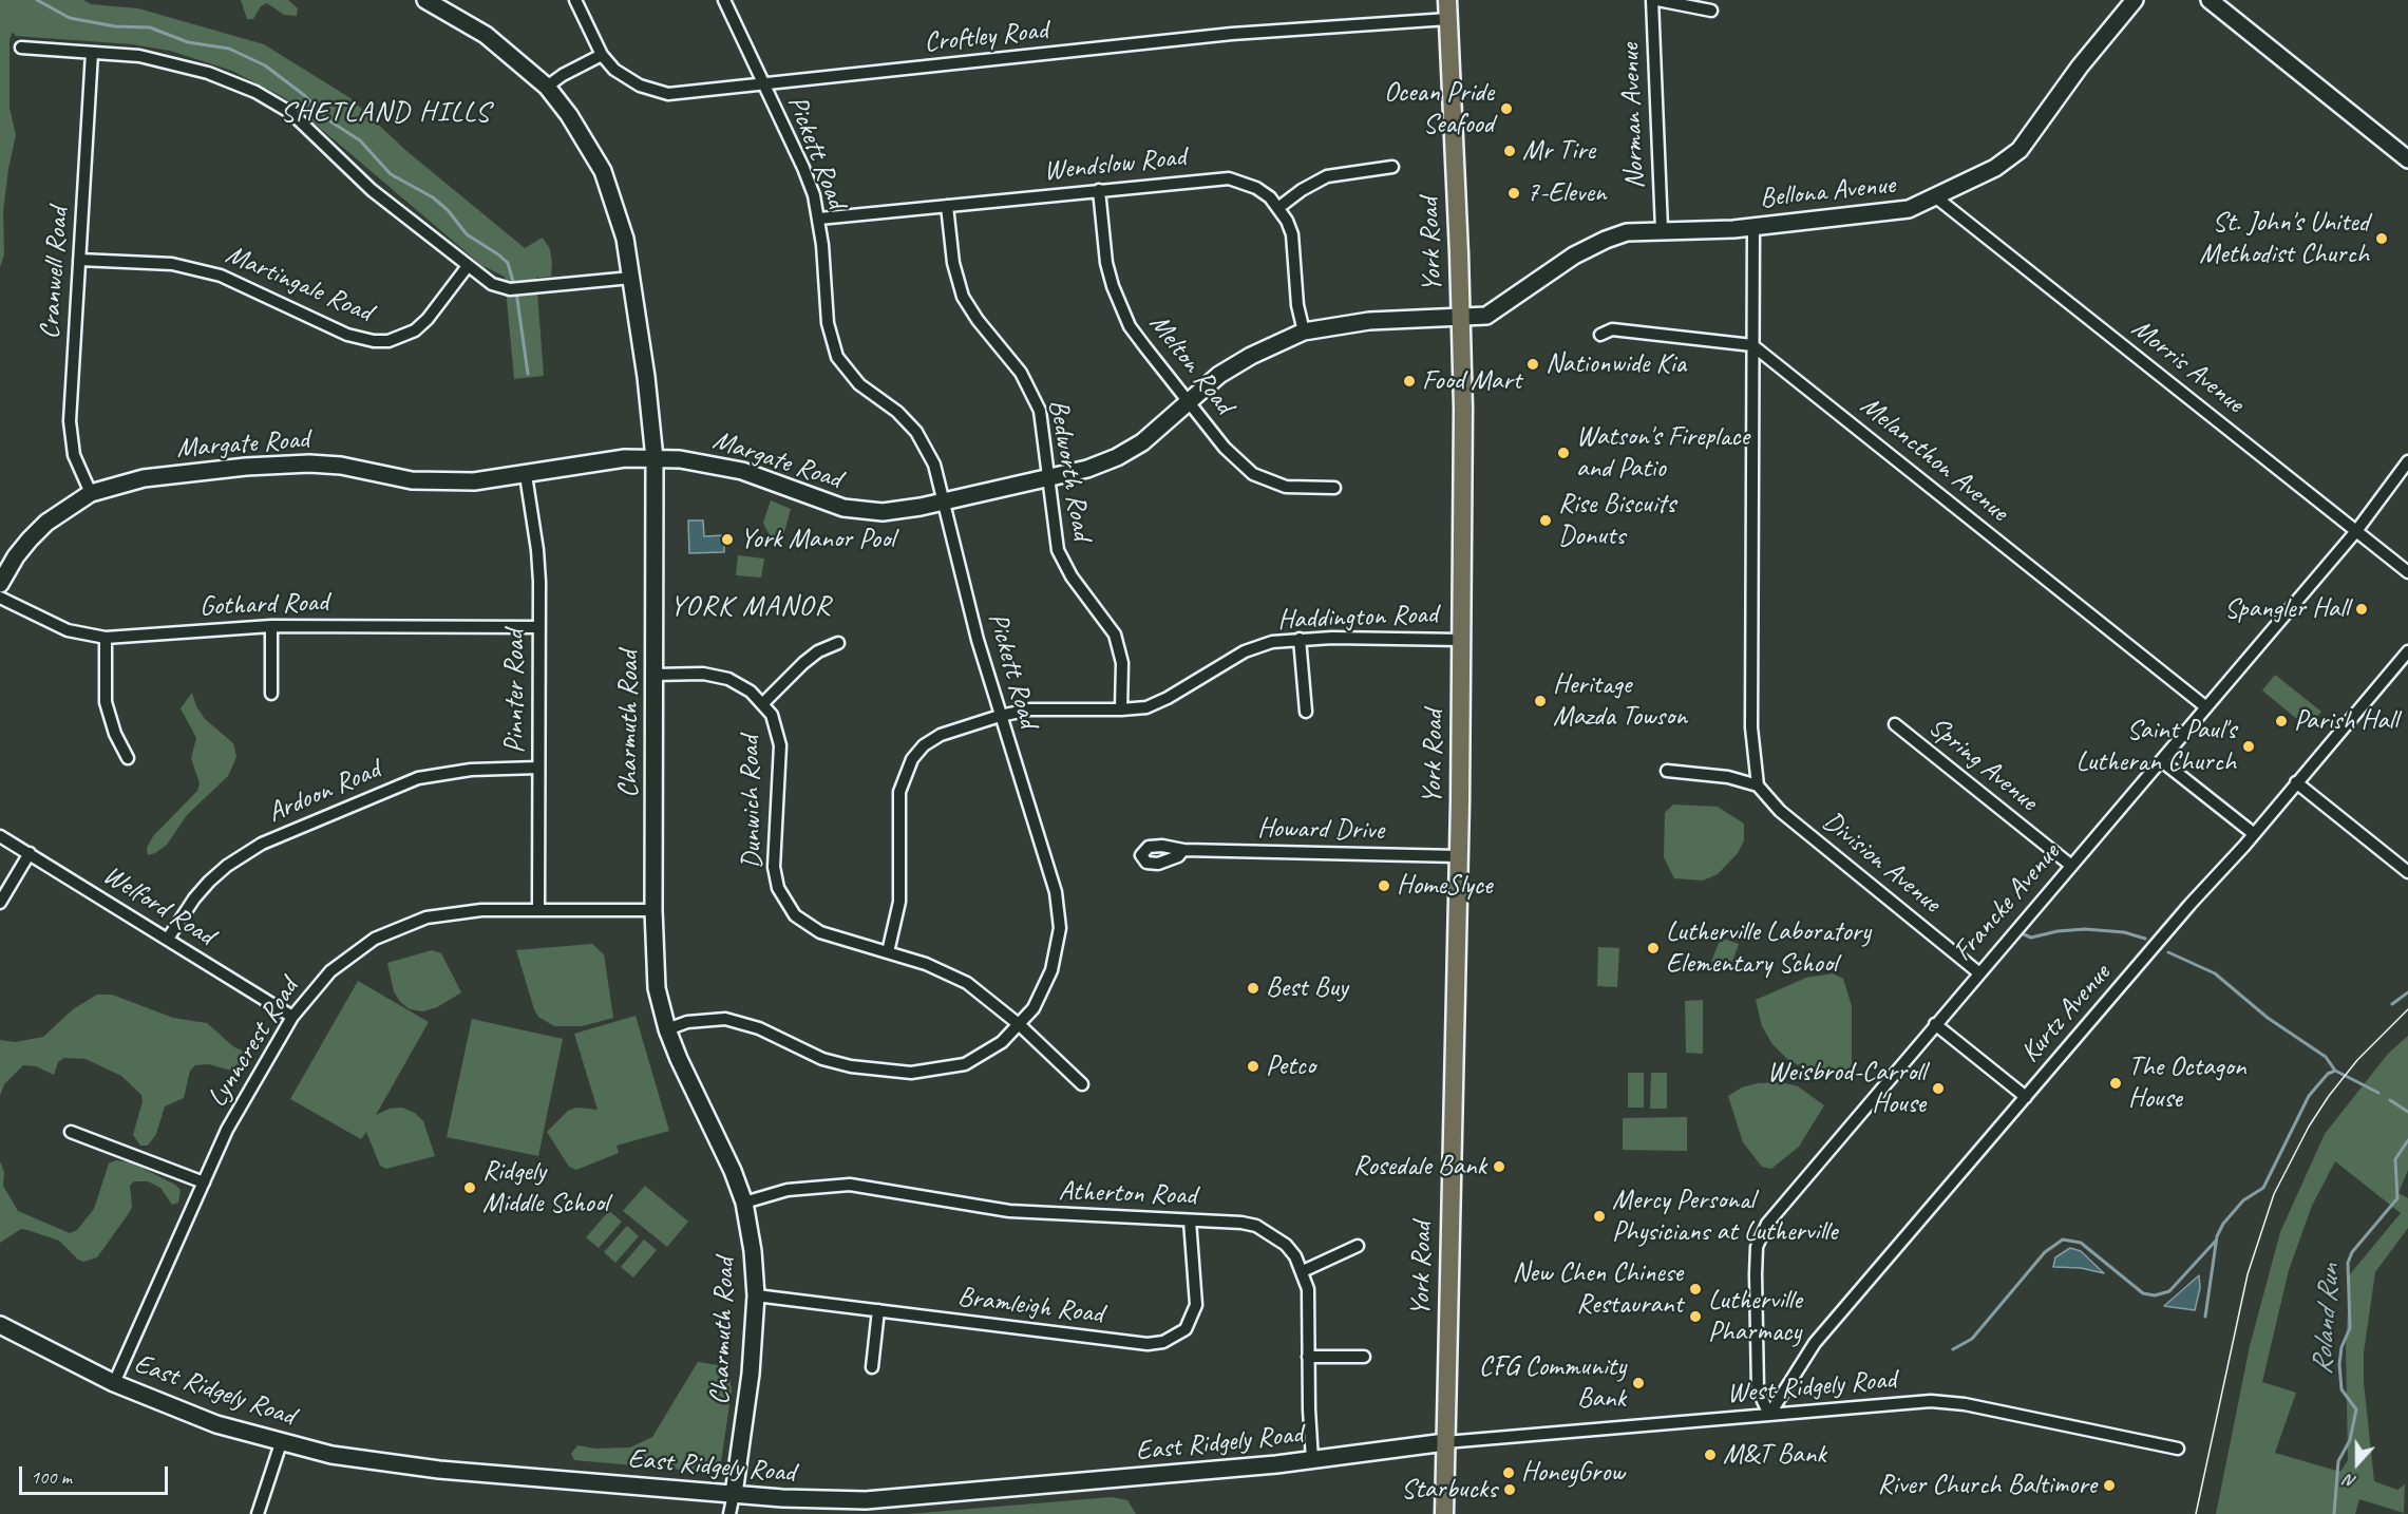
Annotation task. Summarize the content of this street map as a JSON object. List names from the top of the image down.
{
  "streets": {
    "main road": ["York Road"],
    "street": [
      "Croftley Road",
      "Norman Avenue",
      "Pickett Road",
      "Wendslow Road",
      "Bellona Avenue",
      "Cranwell Road",
      "Martingale Road",
      "Melton Road",
      "Morris Avenue",
      "Margate Road",
      "Melancthon Avenue",
      "Bedworth Road",
      "Gothard Road",
      "Haddington Road",
      "Pinnter Road",
      "Charmuth Road",
      "Spring Avenue",
      "Ardoon Road",
      "Dunwich Road",
      "Howard Drive",
      "Division Avenue",
      "Francke Avenue",
      "Welford Road",
      "Kurtz Avenue",
      "Lynncrest Road",
      "Atherton Road",
      "Bramleigh Road",
      "West Ridgely Road",
      "East Ridgely Road"
    ]
  },
  "crossings": [
    ["Croftley Road", "Pickett Road"],
    ["Croftley Road", "York Road"],
    ["Norman Avenue", "Bellona Avenue"],
    ["Pickett Road", "Wendslow Road"],
    ["Pickett Road", "Margate Road"],
    ["Pickett Road", "Haddington Road"],
    ["Pickett Road", "Charmuth Road"],
    ["Pickett Road", "Dunwich Road"],
    ["Wendslow Road", "Melton Road"],
    ["Wendslow Road", "Margate Road"],
    ["Wendslow Road", "Bedworth Road"],
    ["Bellona Avenue", "York Road"],
    ["Bellona Avenue", "Morris Avenue"],
    ["Bellona Avenue", "Margate Road"],
    ["York Road", "Margate Road"],
    ["York Road", "Haddington Road"],
    ["York Road", "Howard Drive"],
    ["York Road", "West Ridgely Road"],
    ["York Road", "East Ridgely Road"],
    ["Cranwell Road", "Martingale Road"],
    ["Cranwell Road", "Margate Road"],
    ["Melton Road", "Margate Road"],
    ["Morris Avenue", "Francke Avenue"],
    ["Margate Road", "Bedworth Road"],
    ["Margate Road", "Pinnter Road"],
    ["Margate Road", "Charmuth Road"],
    ["Melancthon Avenue", "Francke Avenue"],
    ["Bedworth Road", "Haddington Road"],
    ["Gothard Road", "Pinnter Road"],
    ["Haddington Road", "Dunwich Road"],
    ["Pinnter Road", "Ardoon Road"],
    ["Pinnter Road", "Lynncrest Road"],
    ["Charmuth Road", "Dunwich Road"],
    ["Charmuth Road", "Lynncrest Road"],
    ["Charmuth Road", "Atherton Road"],
    ["Charmuth Road", "Bramleigh Road"],
    ["Charmuth Road", "East Ridgely Road"],
    ["Spring Avenue", "Francke Avenue"],
    ["Ardoon Road", "Welford Road"],
    ["Division Avenue", "Francke Avenue"],
    ["Francke Avenue", "Kurtz Avenue"],
    ["Francke Avenue", "West Ridgely Road"],
    ["Welford Road", "Lynncrest Road"],
    ["Kurtz Avenue", "West Ridgely Road"],
    ["Lynncrest Road", "East Ridgely Road"],
    ["Atherton Road", "Bramleigh Road"],
    ["Atherton Road", "East Ridgely Road"],
    ["West Ridgely Road", "East Ridgely Road"]
  ],
  "districts": ["SHETLAND HILLS", "YORK MANOR"],
  "water": ["Roland Run"],
  "places": [
    "Ocean Pride Seafood",
    "Mr Tire",
    "7-Eleven",
    "St. John's United Methodist Church",
    "Nationwide Kia",
    "Food Mart",
    "Watson's Fireplace and Patio",
    "Rise Biscuits Donuts",
    "York Manor Pool",
    "Spangler Hall",
    "Heritage Mazda Towson",
    "Parish Hall",
    "Saint Paul's Lutheran Church",
    "HomeSlyce",
    "Lutherville Laboratory Elementary School",
    "Best Buy",
    "Petco",
    "The Octagon House",
    "Weisbrod-Carroll House",
    "Rosedale Bank",
    "Ridgely Middle School",
    "Mercy Personal Physicians at Lutherville",
    "New Chen Chinese Restaurant",
    "Lutherville Pharmacy",
    "CFG Community Bank",
    "M&T Bank",
    "HoneyGrow",
    "River Church Baltimore",
    "Starbucks"
  ],
  "scale_bar": "100 m",
  "north": "bottom"
}
